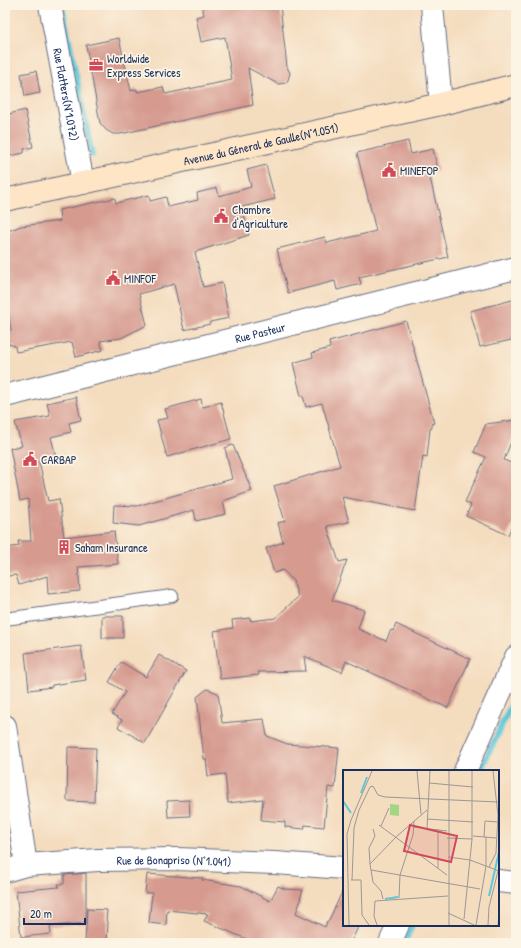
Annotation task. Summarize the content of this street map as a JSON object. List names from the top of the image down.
{
  "streets": {
    "main road": ["Avenue du Géneral de Gaulle(N°1.051)"],
    "street": ["Rue Flatters(N°1.072)", "Rue Pasteur", "Rue de Bonapriso (N°1.041)"]
  },
  "crossings": [
    ["Rue Flatters(N°1.072)", "Avenue du Géneral de Gaulle(N°1.051)"]
  ],
  "places": {
    "office": ["Worldwide Express Services"],
    "public building": [
      "MINEFOP",
      "Chambre d'Agriculture",
      "MINFOF",
      "CARBAP"
    ],
    "building": ["Saham Insurance"]
  },
  "scale_bar": "20 m"
}
